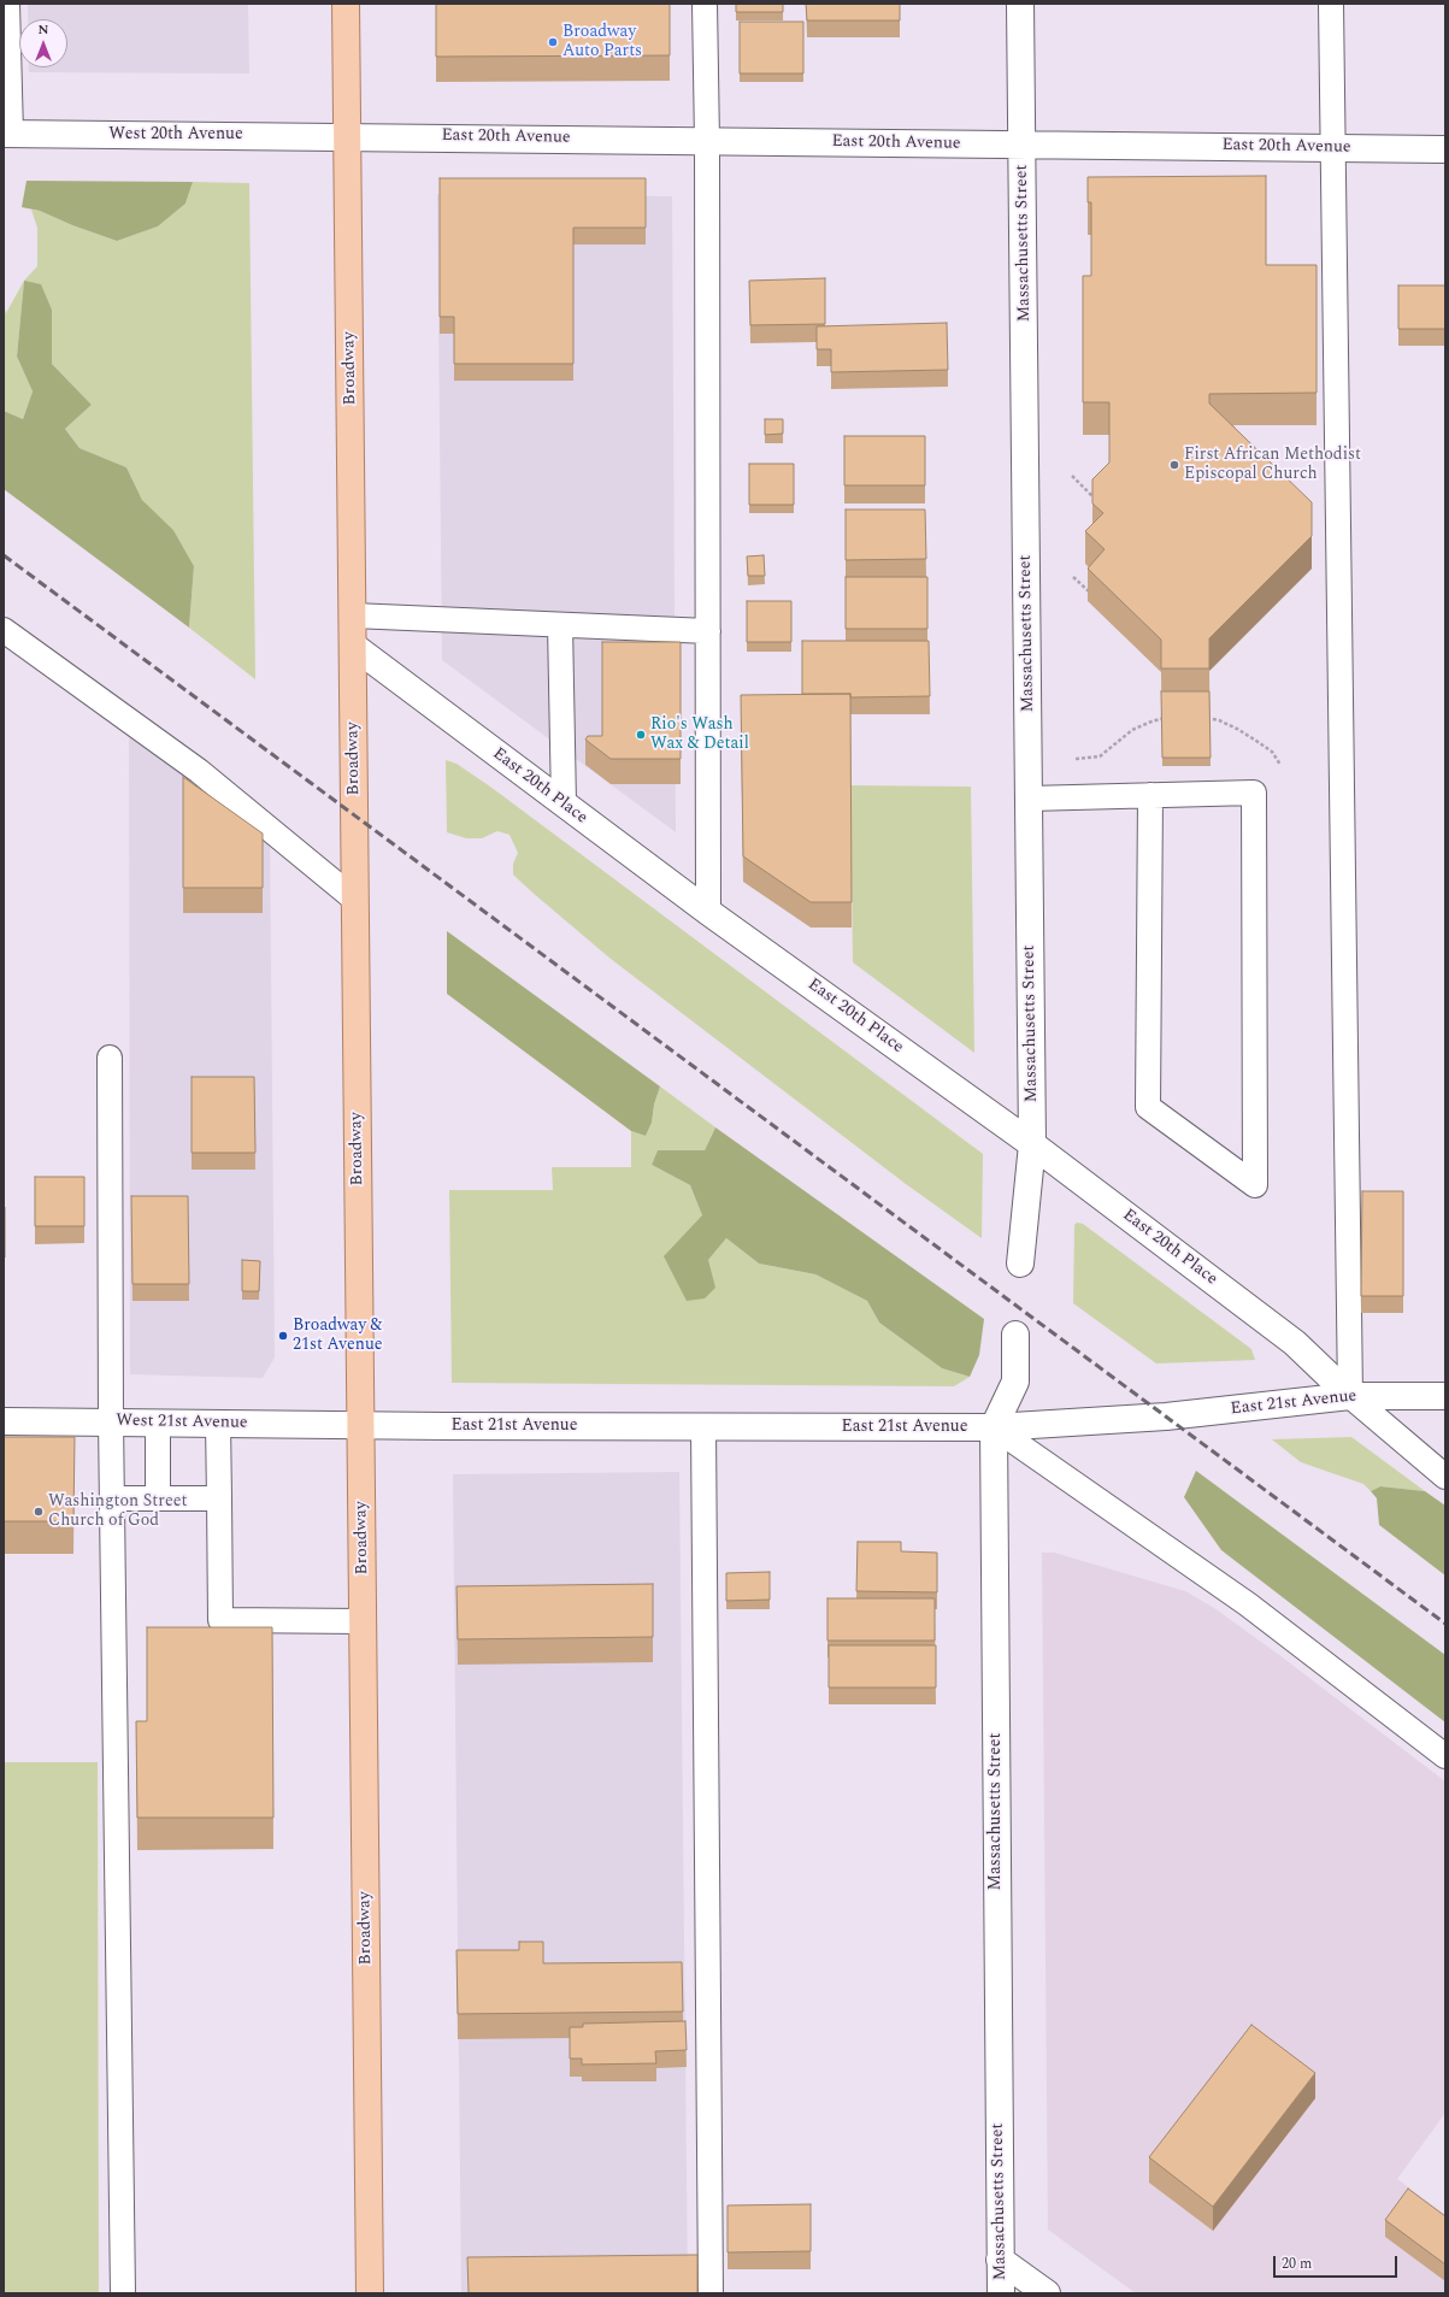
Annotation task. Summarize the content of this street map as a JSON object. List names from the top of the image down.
{
  "streets": {
    "main road": ["Broadway"],
    "street": [
      "West 20th Avenue",
      "East 20th Avenue",
      "Massachusetts Street",
      "East 20th Place",
      "East 21st Avenue",
      "West 21st Avenue"
    ]
  },
  "crossings": [
    ["West 20th Avenue", "East 20th Avenue"],
    ["West 20th Avenue", "Broadway"],
    ["East 20th Avenue", "Massachusetts Street"],
    ["East 20th Avenue", "Broadway"],
    ["Massachusetts Street", "East 20th Place"],
    ["Massachusetts Street", "East 21st Avenue"],
    ["Broadway", "East 20th Place"],
    ["Broadway", "East 21st Avenue"],
    ["Broadway", "West 21st Avenue"],
    ["East 20th Place", "East 21st Avenue"],
    ["East 21st Avenue", "West 21st Avenue"]
  ],
  "places": [
    "Broadway Auto Parts",
    "First African Methodist Episcopal Church",
    "Rio's Wash Wax & Detail",
    "Broadway & 21st Avenue",
    "Washington Street Church of God"
  ],
  "scale_bar": "20 m",
  "north": "top"
}
